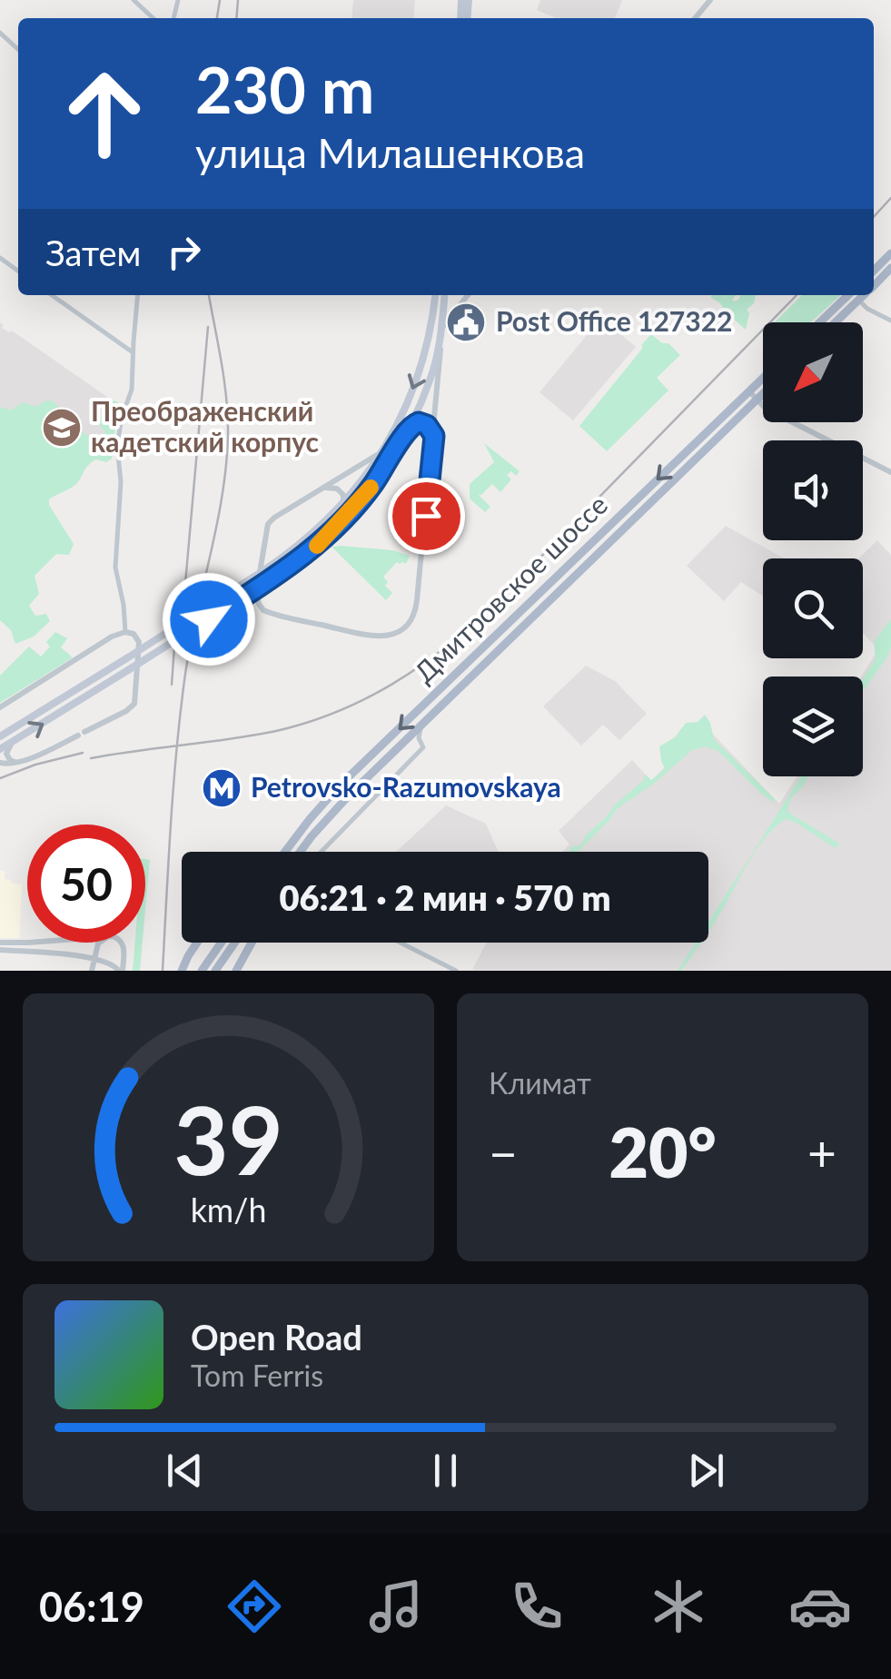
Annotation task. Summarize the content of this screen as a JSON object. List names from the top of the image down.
{
  "streets": {
    "main road": ["Дмитровское шоссе"]
  },
  "places": {
    "public building": ["Post Office 127322"],
    "school or university": ["Преображенский кадетский корпус"],
    "metro station": ["Petrovsko-Razumovskaya"]
  },
  "north": "bottom left",
  "page": {
    "turn": ["230 m", "улица Милашенкова"],
    "then": "Затем",
    "limit": "50",
    "trip": "06:21 · 2 мин · 570 m",
    "tile": "Климат",
    "heat": ["−", "20°", "+"],
    "song": ["Open Road", "Tom Ferris"],
    "tabs": "06:19",
    "gauge": ["39", "km/h"]
  }
}
